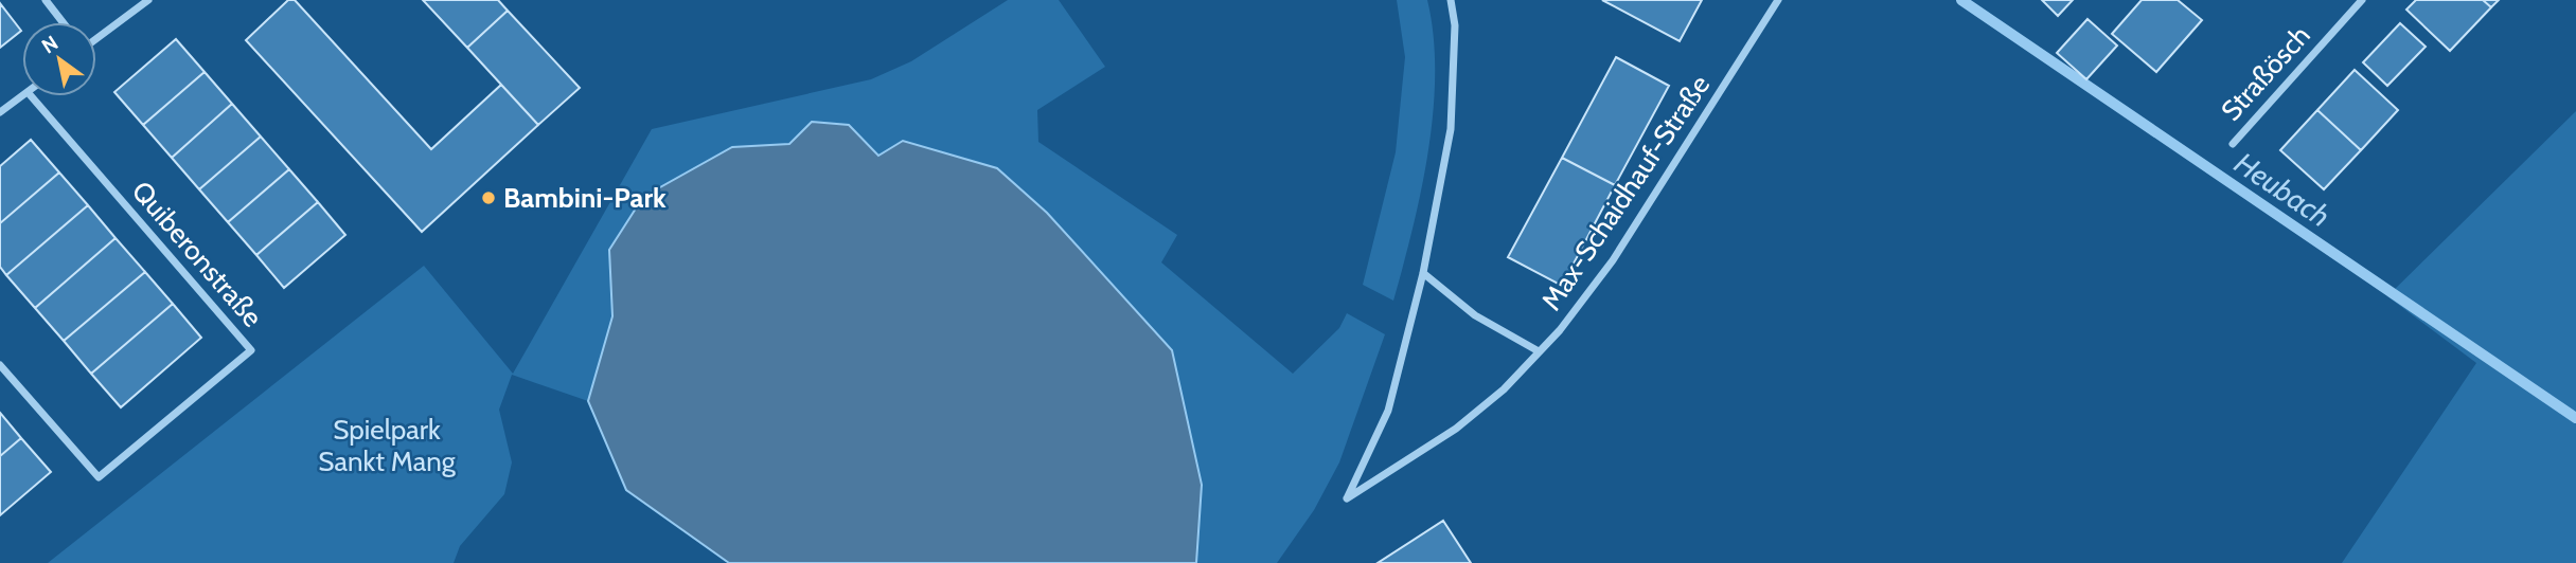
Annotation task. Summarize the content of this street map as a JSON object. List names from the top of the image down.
{
  "streets": {
    "street": ["Straßösch", "Max-Schaidhauf-Straße", "Quiberonstraße"]
  },
  "water": ["Heubach"],
  "parks": ["Spielpark Sankt Mang"],
  "places": ["Bambini-Park"],
  "north": "top left"
}
